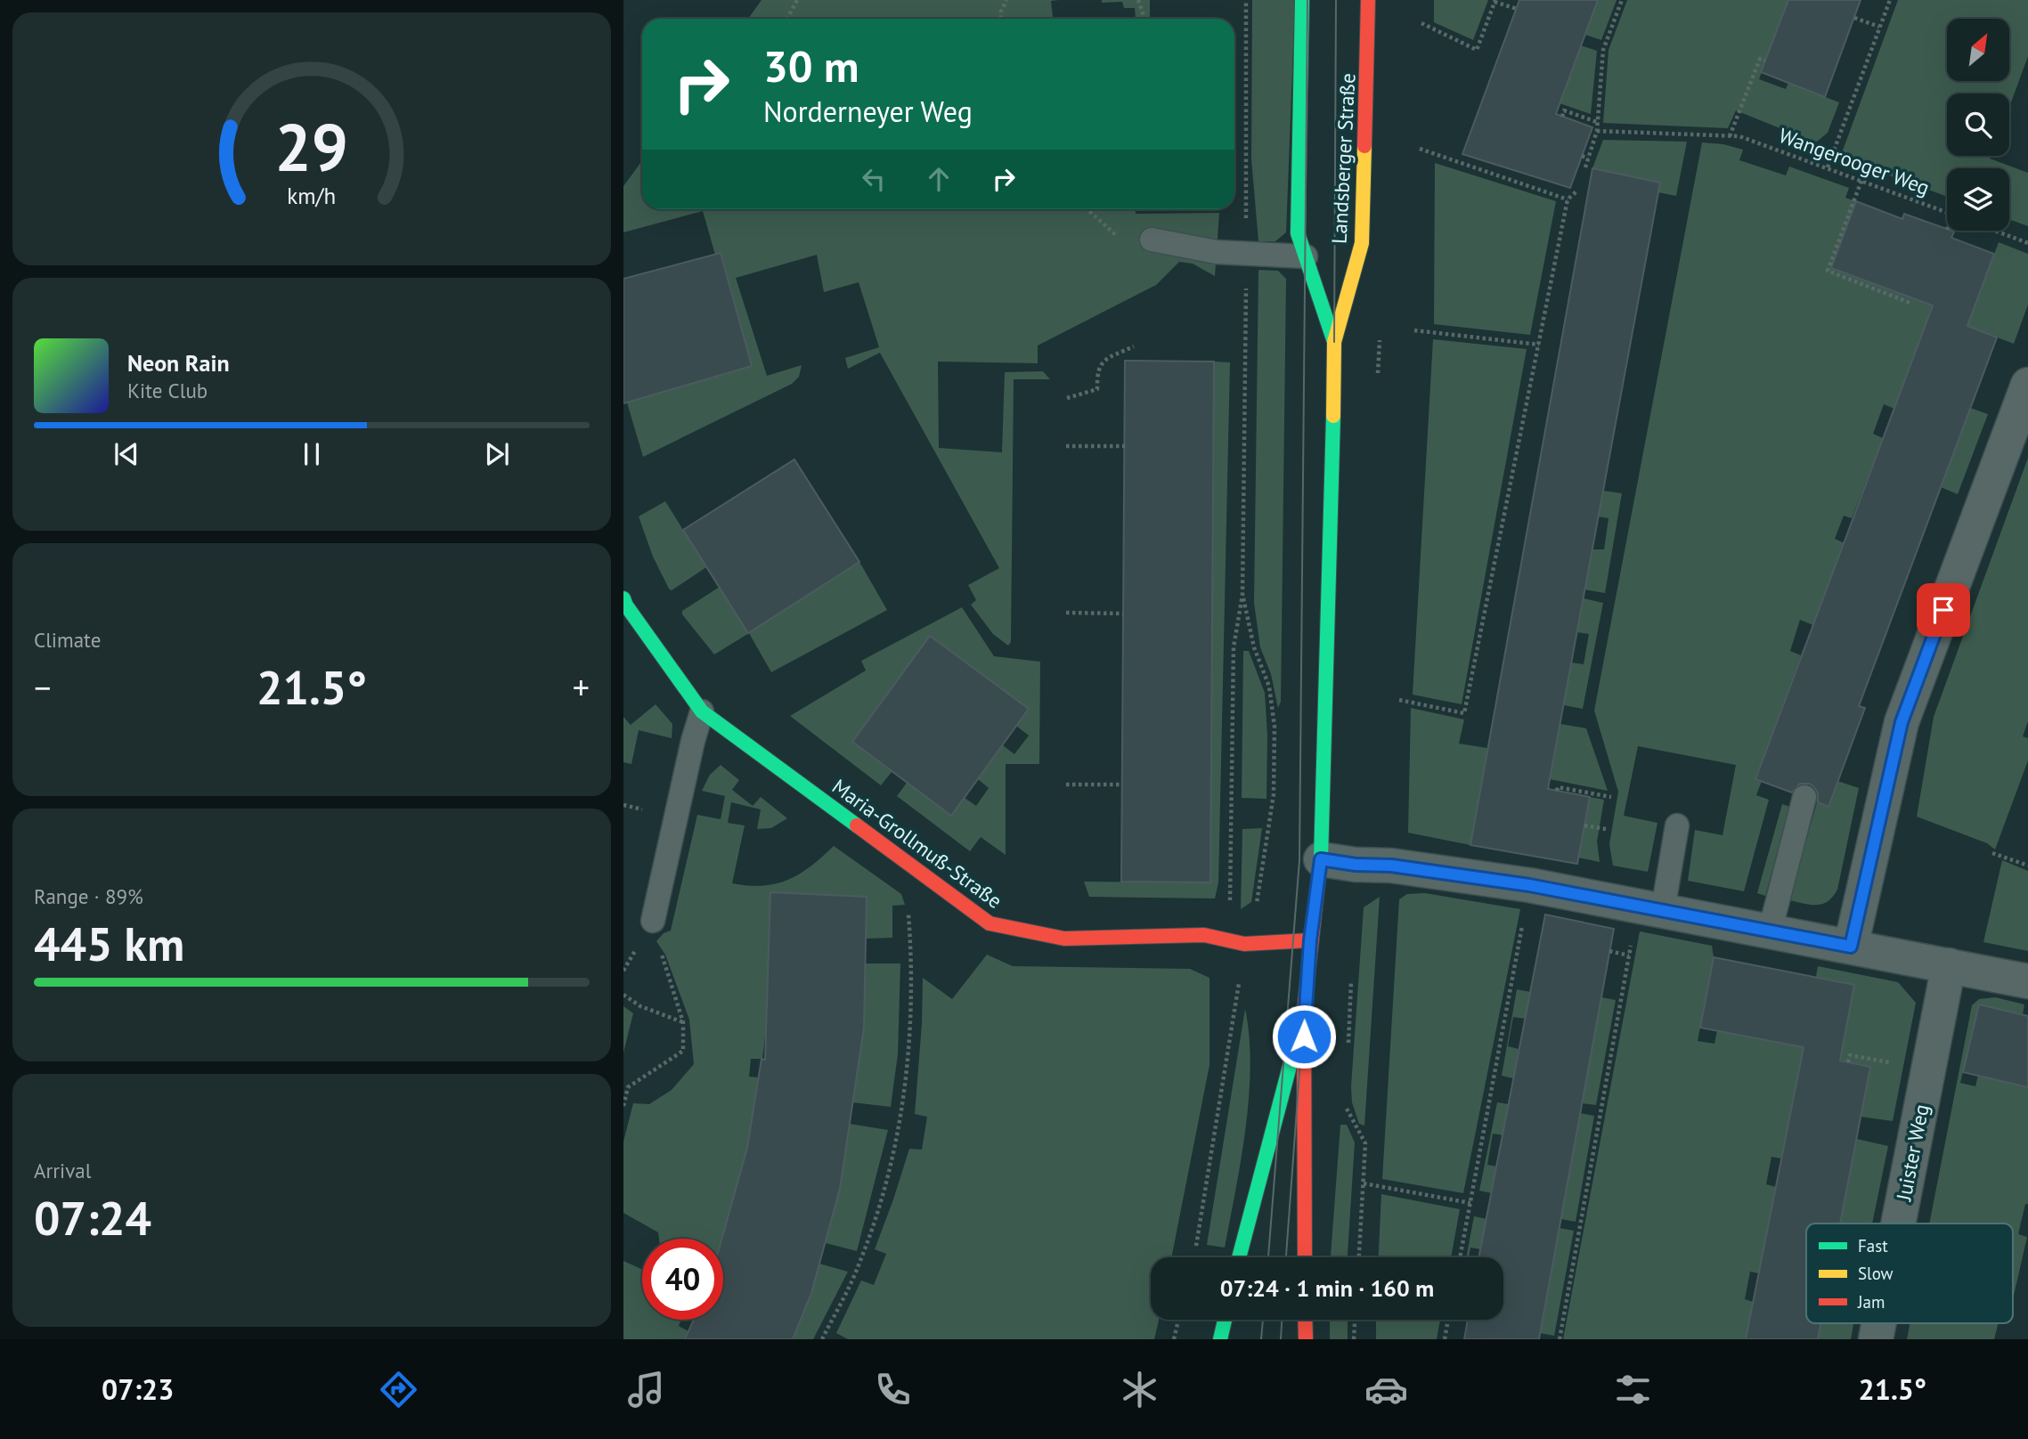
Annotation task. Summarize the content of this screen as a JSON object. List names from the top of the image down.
{
  "streets": {
    "street": ["Landsberger Straße", "Maria-Grollmuß-Straße", "Juister Weg"],
    "path": ["Wangerooger Weg"]
  },
  "legend": ["Fast", "Slow", "Jam"],
  "north": "top right",
  "page": {
    "turn": ["30 m", "Norderneyer Weg"],
    "song": ["Neon Rain", "Kite Club"],
    "tile": [
      "Climate",
      ["Range · 89%", "445 km"],
      ["Arrival", "07:24"]
    ],
    "heat": ["−", "21.5°", "+"],
    "limit": "40",
    "trip": "07:24 · 1 min · 160 m",
    "tabs": ["07:23", "21.5°"],
    "gauge": ["29", "km/h"]
  }
}
